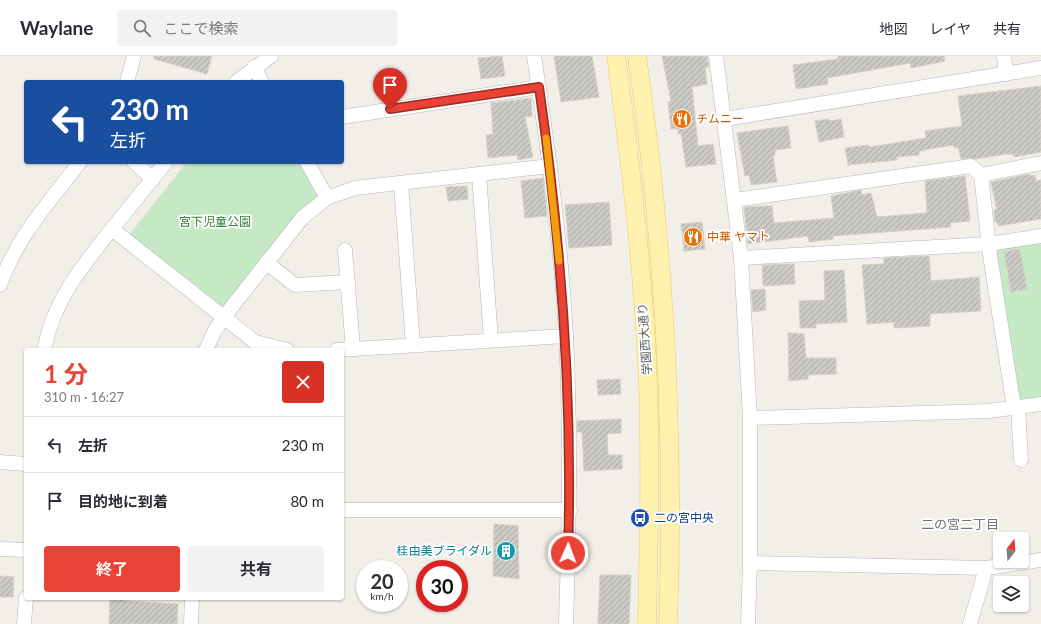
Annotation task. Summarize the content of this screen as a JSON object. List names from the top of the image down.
{
  "streets": {
    "main road": ["学園西大通り"]
  },
  "districts": ["二の宮二丁目"],
  "parks": ["宮下児童公園"],
  "places": {
    "restaurant": ["チムニー", "中華 ヤマト"],
    "bus stop": ["二の宮中央"],
    "building": ["桂由美ブライダル"]
  },
  "north": "top",
  "page": {
    "header": "Waylane",
    "search": "ここで検索",
    "nav": ["地図", "レイヤ", "共有"],
    "turn": ["230 m", "左折"],
    "heading": ["1 分", "310 m · 16:27"],
    "list": [
      {
        "name": "左折",
        "value": "230 m"
      },
      {
        "name": "目的地に到着",
        "value": "80 m"
      }
    ],
    "buttons": ["終了", "共有"],
    "speed": "20 km/h",
    "limit": "30"
  }
}
